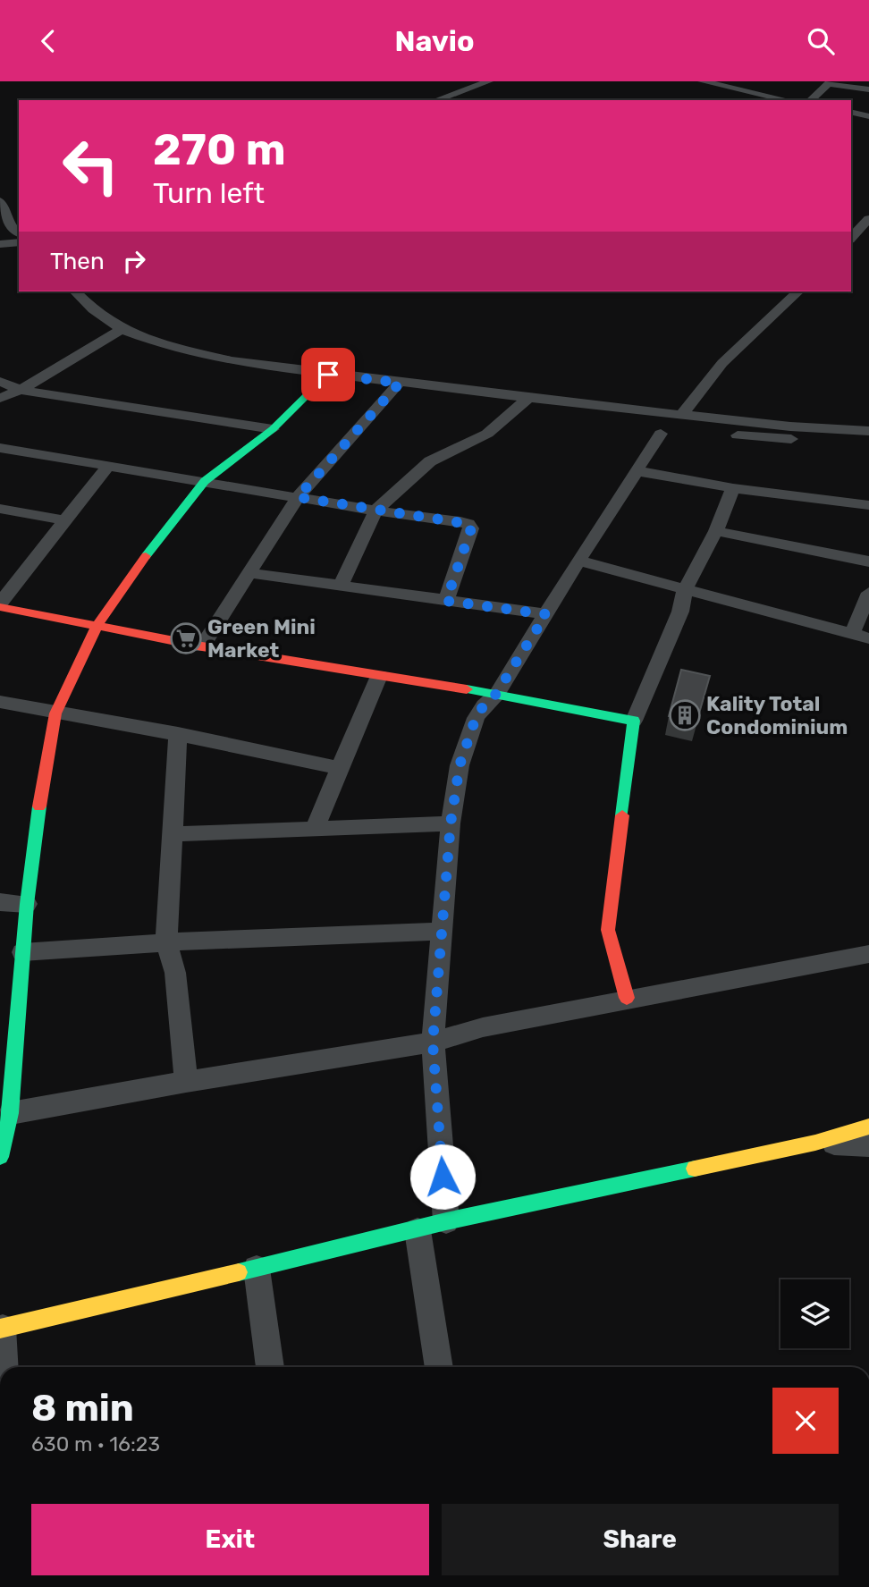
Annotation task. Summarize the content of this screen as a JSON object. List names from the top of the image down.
{
  "places": {
    "supermarket": ["Green Mini Market"],
    "building": ["Kality Total Condominium"]
  },
  "page": {
    "header": "Navio",
    "turn": ["270 m", "Turn left"],
    "then": "Then",
    "heading": ["8 min", "630 m · 16:23"],
    "buttons": ["Exit", "Share"]
  }
}
